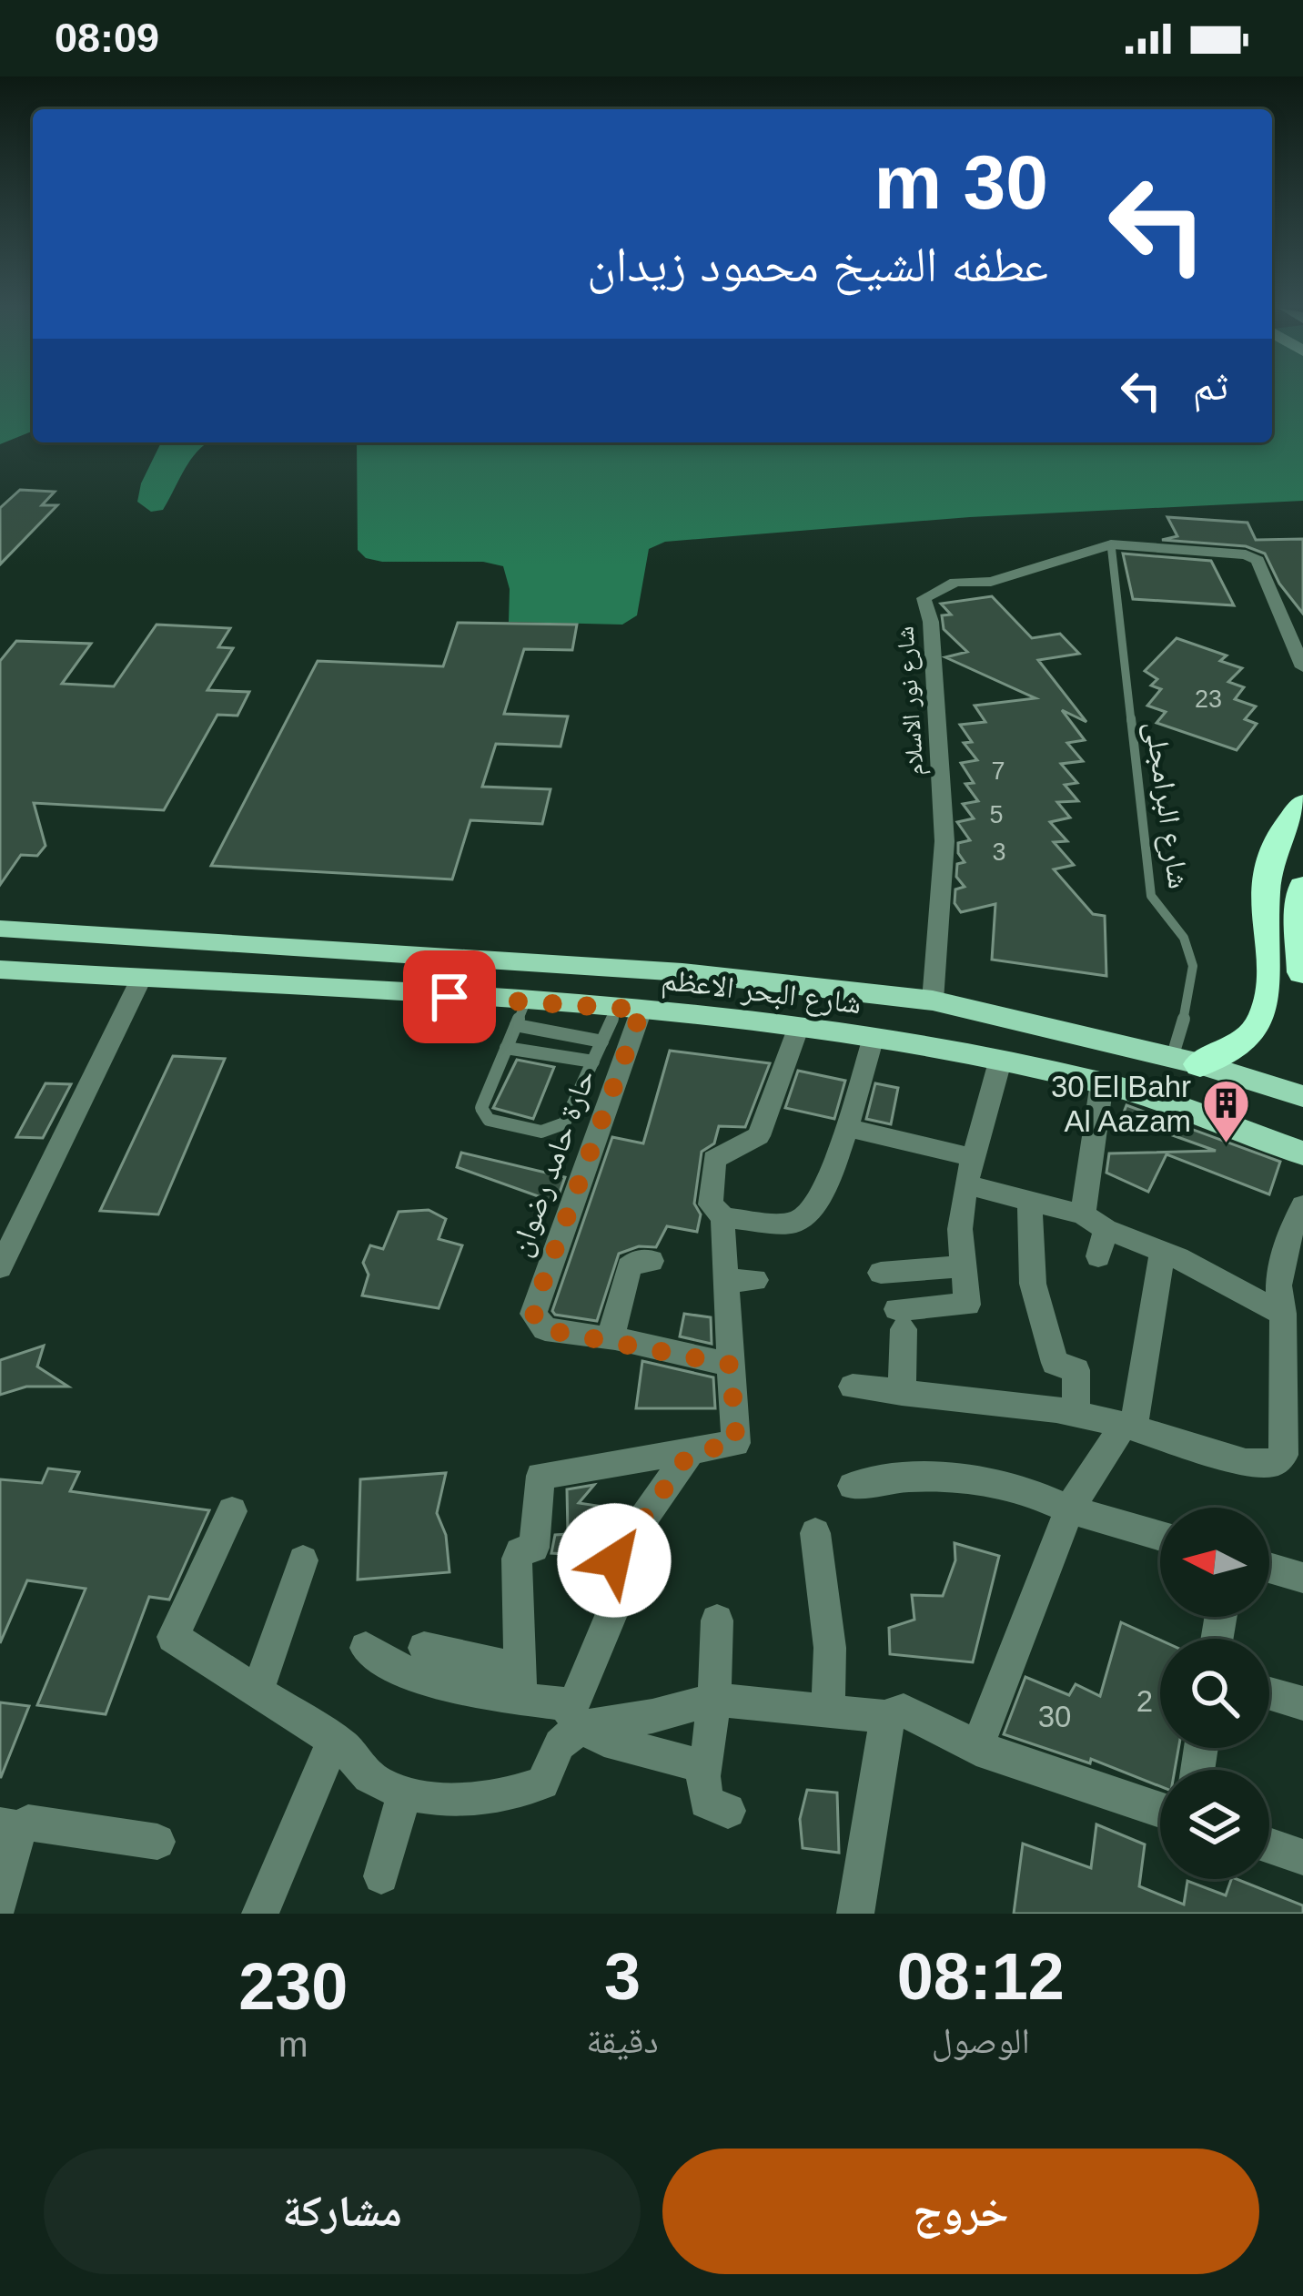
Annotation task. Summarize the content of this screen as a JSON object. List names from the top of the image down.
{
  "streets": {
    "main road": ["شارع البحر الاعظم"],
    "street": ["شارع نور الاسلام", "حارة حامد رضوان"],
    "lane": ["شارع البرامجلى"]
  },
  "crossings": [
    ["شارع نور الاسلام", "شارع البرامجلى"],
    ["شارع نور الاسلام", "شارع البحر الاعظم"],
    ["شارع البرامجلى", "شارع البحر الاعظم"],
    ["شارع البحر الاعظم", "حارة حامد رضوان"]
  ],
  "places": {
    "building": ["30 El Bahr Al Aazam"]
  },
  "house_numbers": [
    "23",
    "7",
    "5",
    "3",
    "2",
    "30"
  ],
  "north": "left",
  "page": {
    "status": "08:09",
    "turn": ["30 m", "عطفه الشيخ محمود زيدان"],
    "then": "ثم",
    "eta": [
      "08:12",
      "الوصول",
      "3",
      "دقيقة",
      "230",
      "m"
    ],
    "buttons": ["خروج", "مشاركة"]
  }
}
